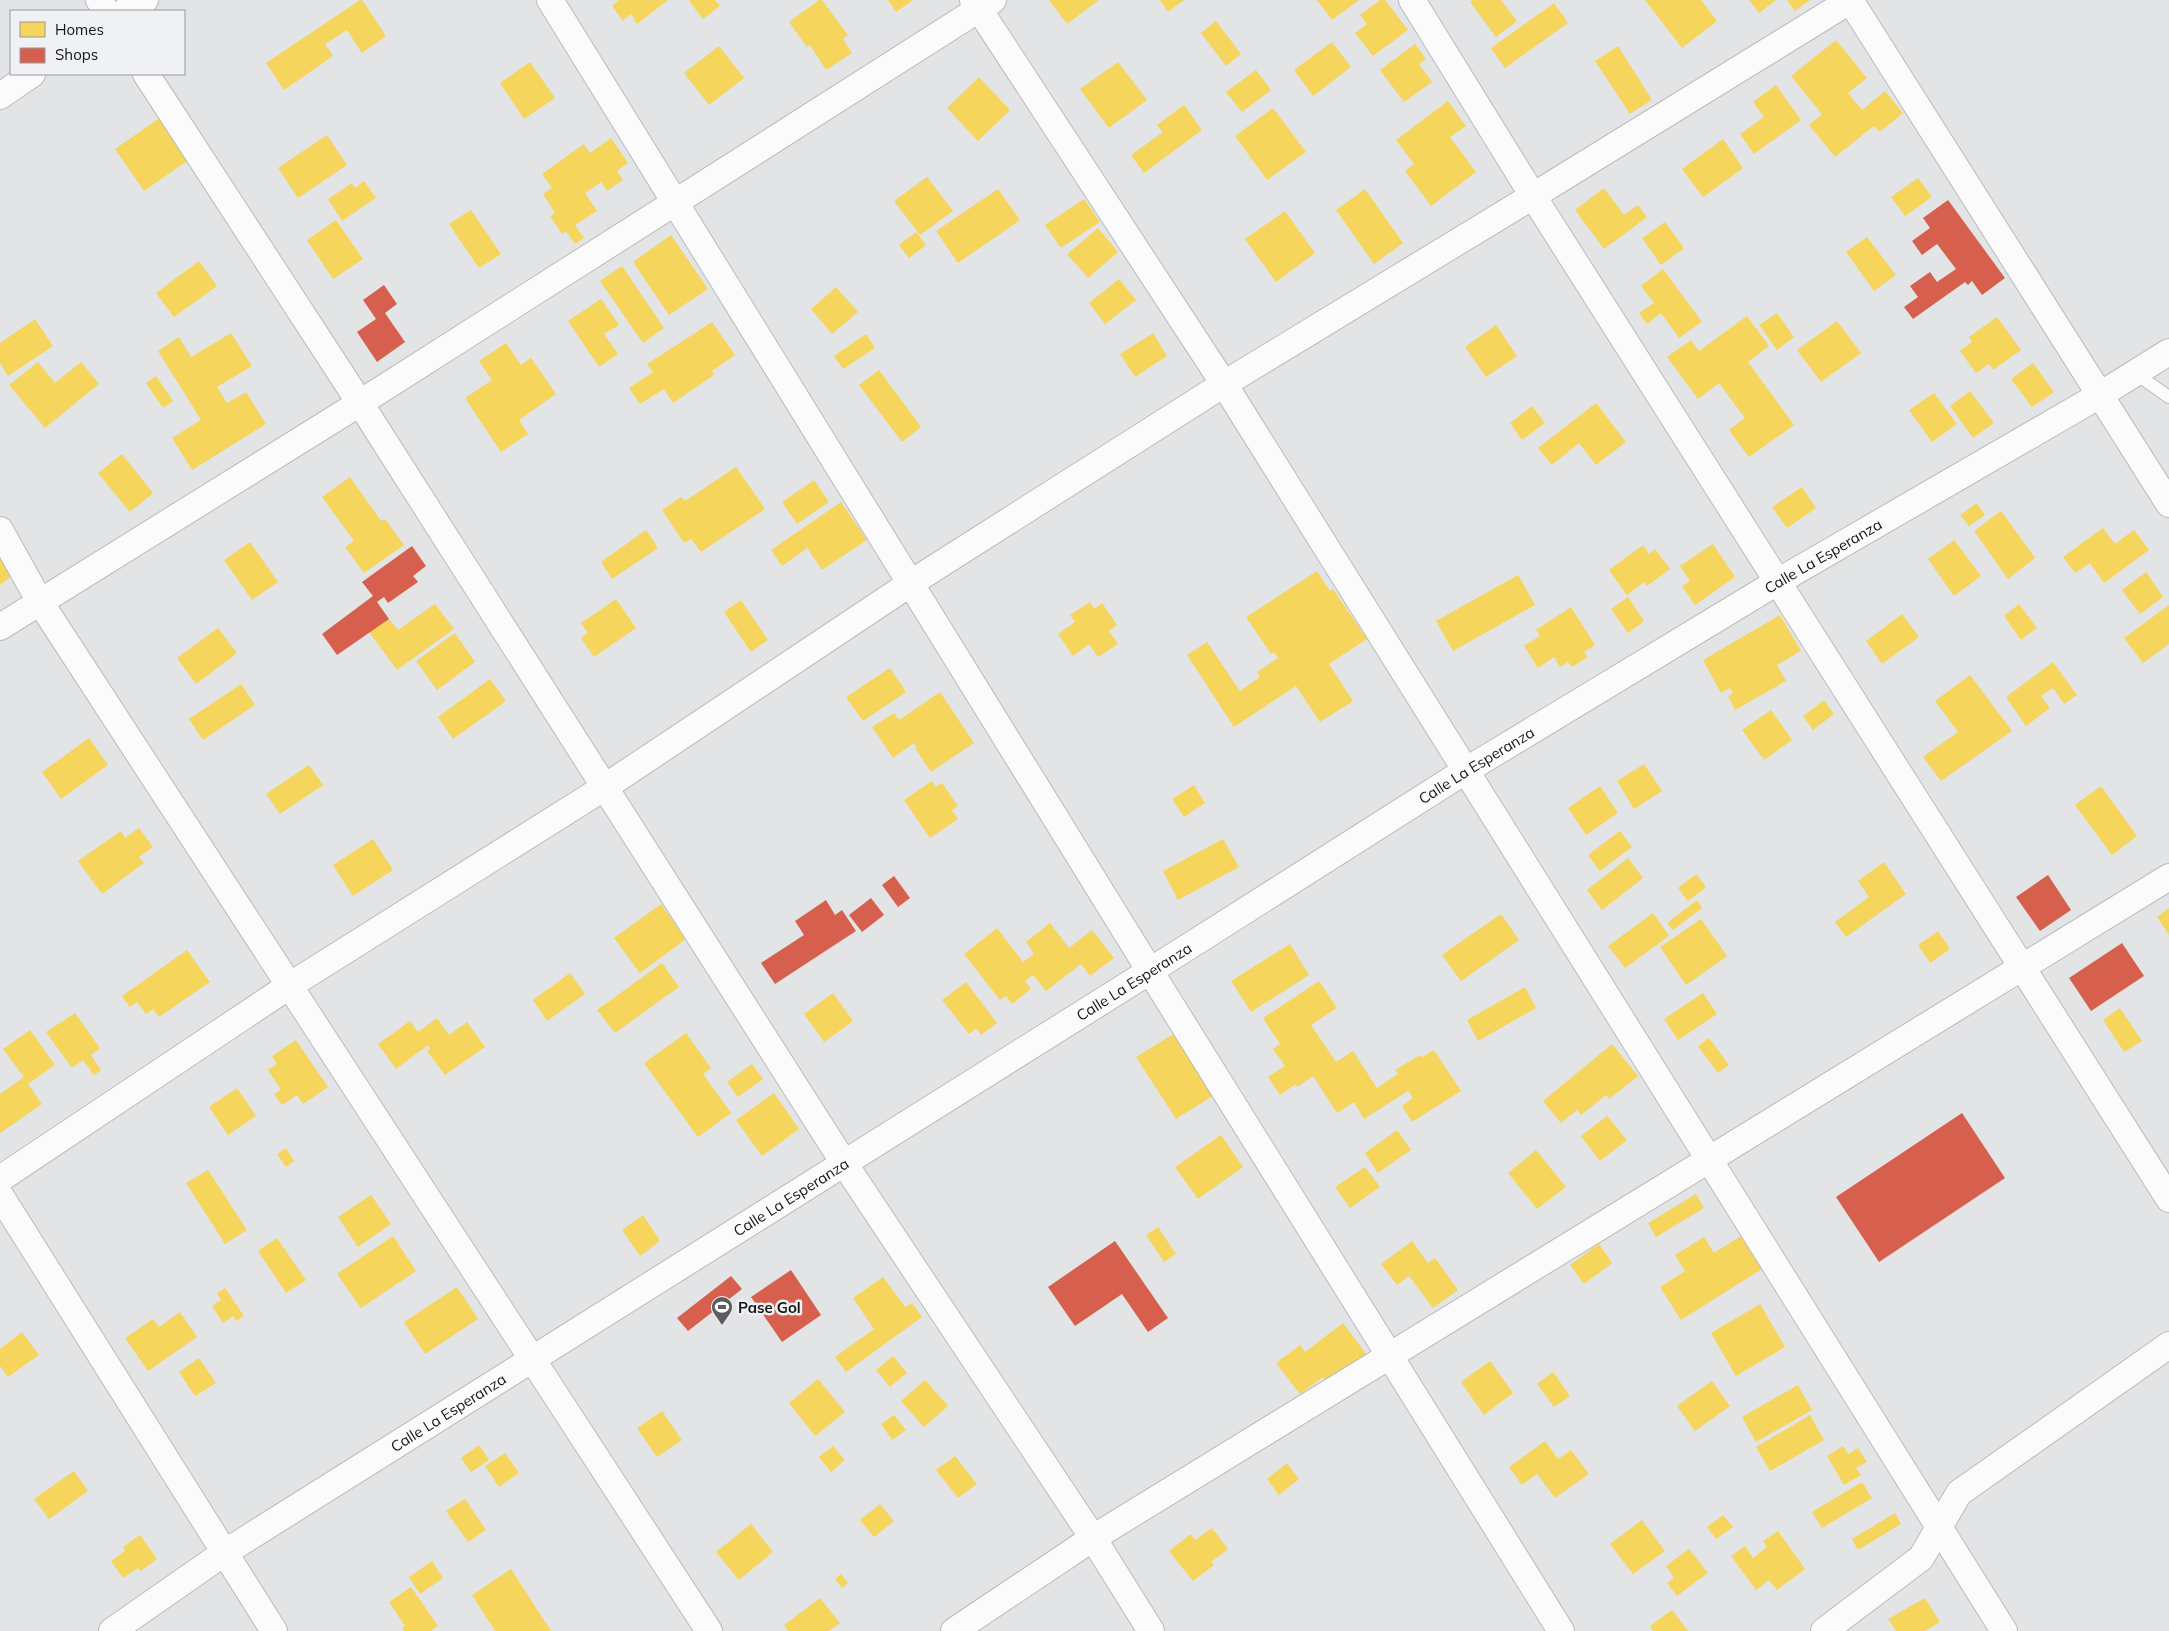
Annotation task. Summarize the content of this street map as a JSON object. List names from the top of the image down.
{
  "streets": {
    "street": ["Calle La Esperanza"]
  },
  "places": {
    "sports": ["Pase Gol"]
  },
  "legend": ["Homes", "Shops"]
}
